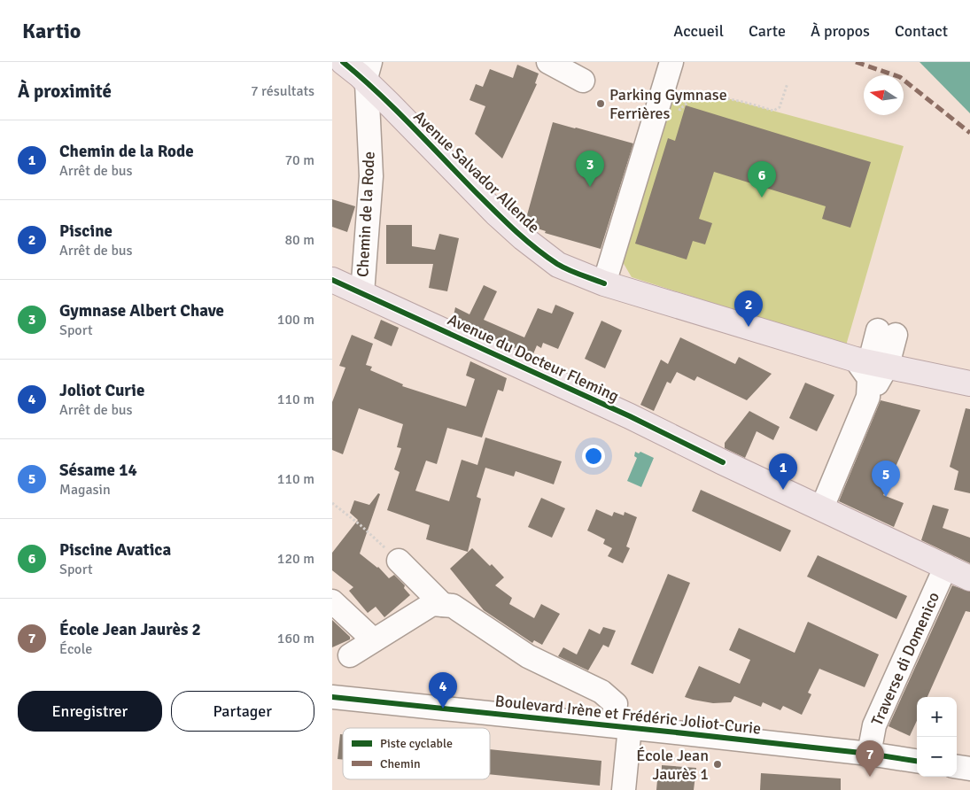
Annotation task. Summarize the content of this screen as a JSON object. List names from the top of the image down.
{
  "streets": {
    "main road": ["Avenue Salvador Allende", "Avenue du Docteur Fleming"],
    "street": ["Chemin de la Rode", "Traverse di Domenico", "Boulevard Irène et Frédéric Joliot-Curie"]
  },
  "crossings": [
    ["Avenue Salvador Allende", "Chemin de la Rode"],
    ["Chemin de la Rode", "Avenue du Docteur Fleming"],
    ["Avenue du Docteur Fleming", "Traverse di Domenico"],
    ["Traverse di Domenico", "Boulevard Irène et Frédéric Joliot-Curie"]
  ],
  "places": ["Parking Gymnase Ferrières", "École Jean Jaurès 1"],
  "legend": ["Piste cyclable", "Chemin"],
  "north": "left",
  "page": {
    "header": "Kartio",
    "nav": [
      "Accueil",
      "Carte",
      "À propos",
      "Contact"
    ],
    "heading": ["À proximité", "7 résultats"],
    "list": [
      {
        "mark": "1",
        "name": "Chemin de la Rode",
        "note": "Arrêt de bus",
        "value": "70 m"
      },
      {
        "mark": "2",
        "name": "Piscine",
        "note": "Arrêt de bus",
        "value": "80 m"
      },
      {
        "mark": "3",
        "name": "Gymnase Albert Chave",
        "note": "Sport",
        "value": "100 m"
      },
      {
        "mark": "4",
        "name": "Joliot Curie",
        "note": "Arrêt de bus",
        "value": "110 m"
      },
      {
        "mark": "5",
        "name": "Sésame 14",
        "note": "Magasin",
        "value": "110 m"
      },
      {
        "mark": "6",
        "name": "Piscine Avatica",
        "note": "Sport",
        "value": "120 m"
      },
      {
        "mark": "7",
        "name": "École Jean Jaurès 2",
        "note": "École",
        "value": "160 m"
      }
    ],
    "pins": [
      "3",
      "6",
      "2",
      "1",
      "5",
      "4",
      "7"
    ],
    "buttons": ["Enregistrer", "Partager"],
    "map_buttons": ["+", "−"]
  }
}
